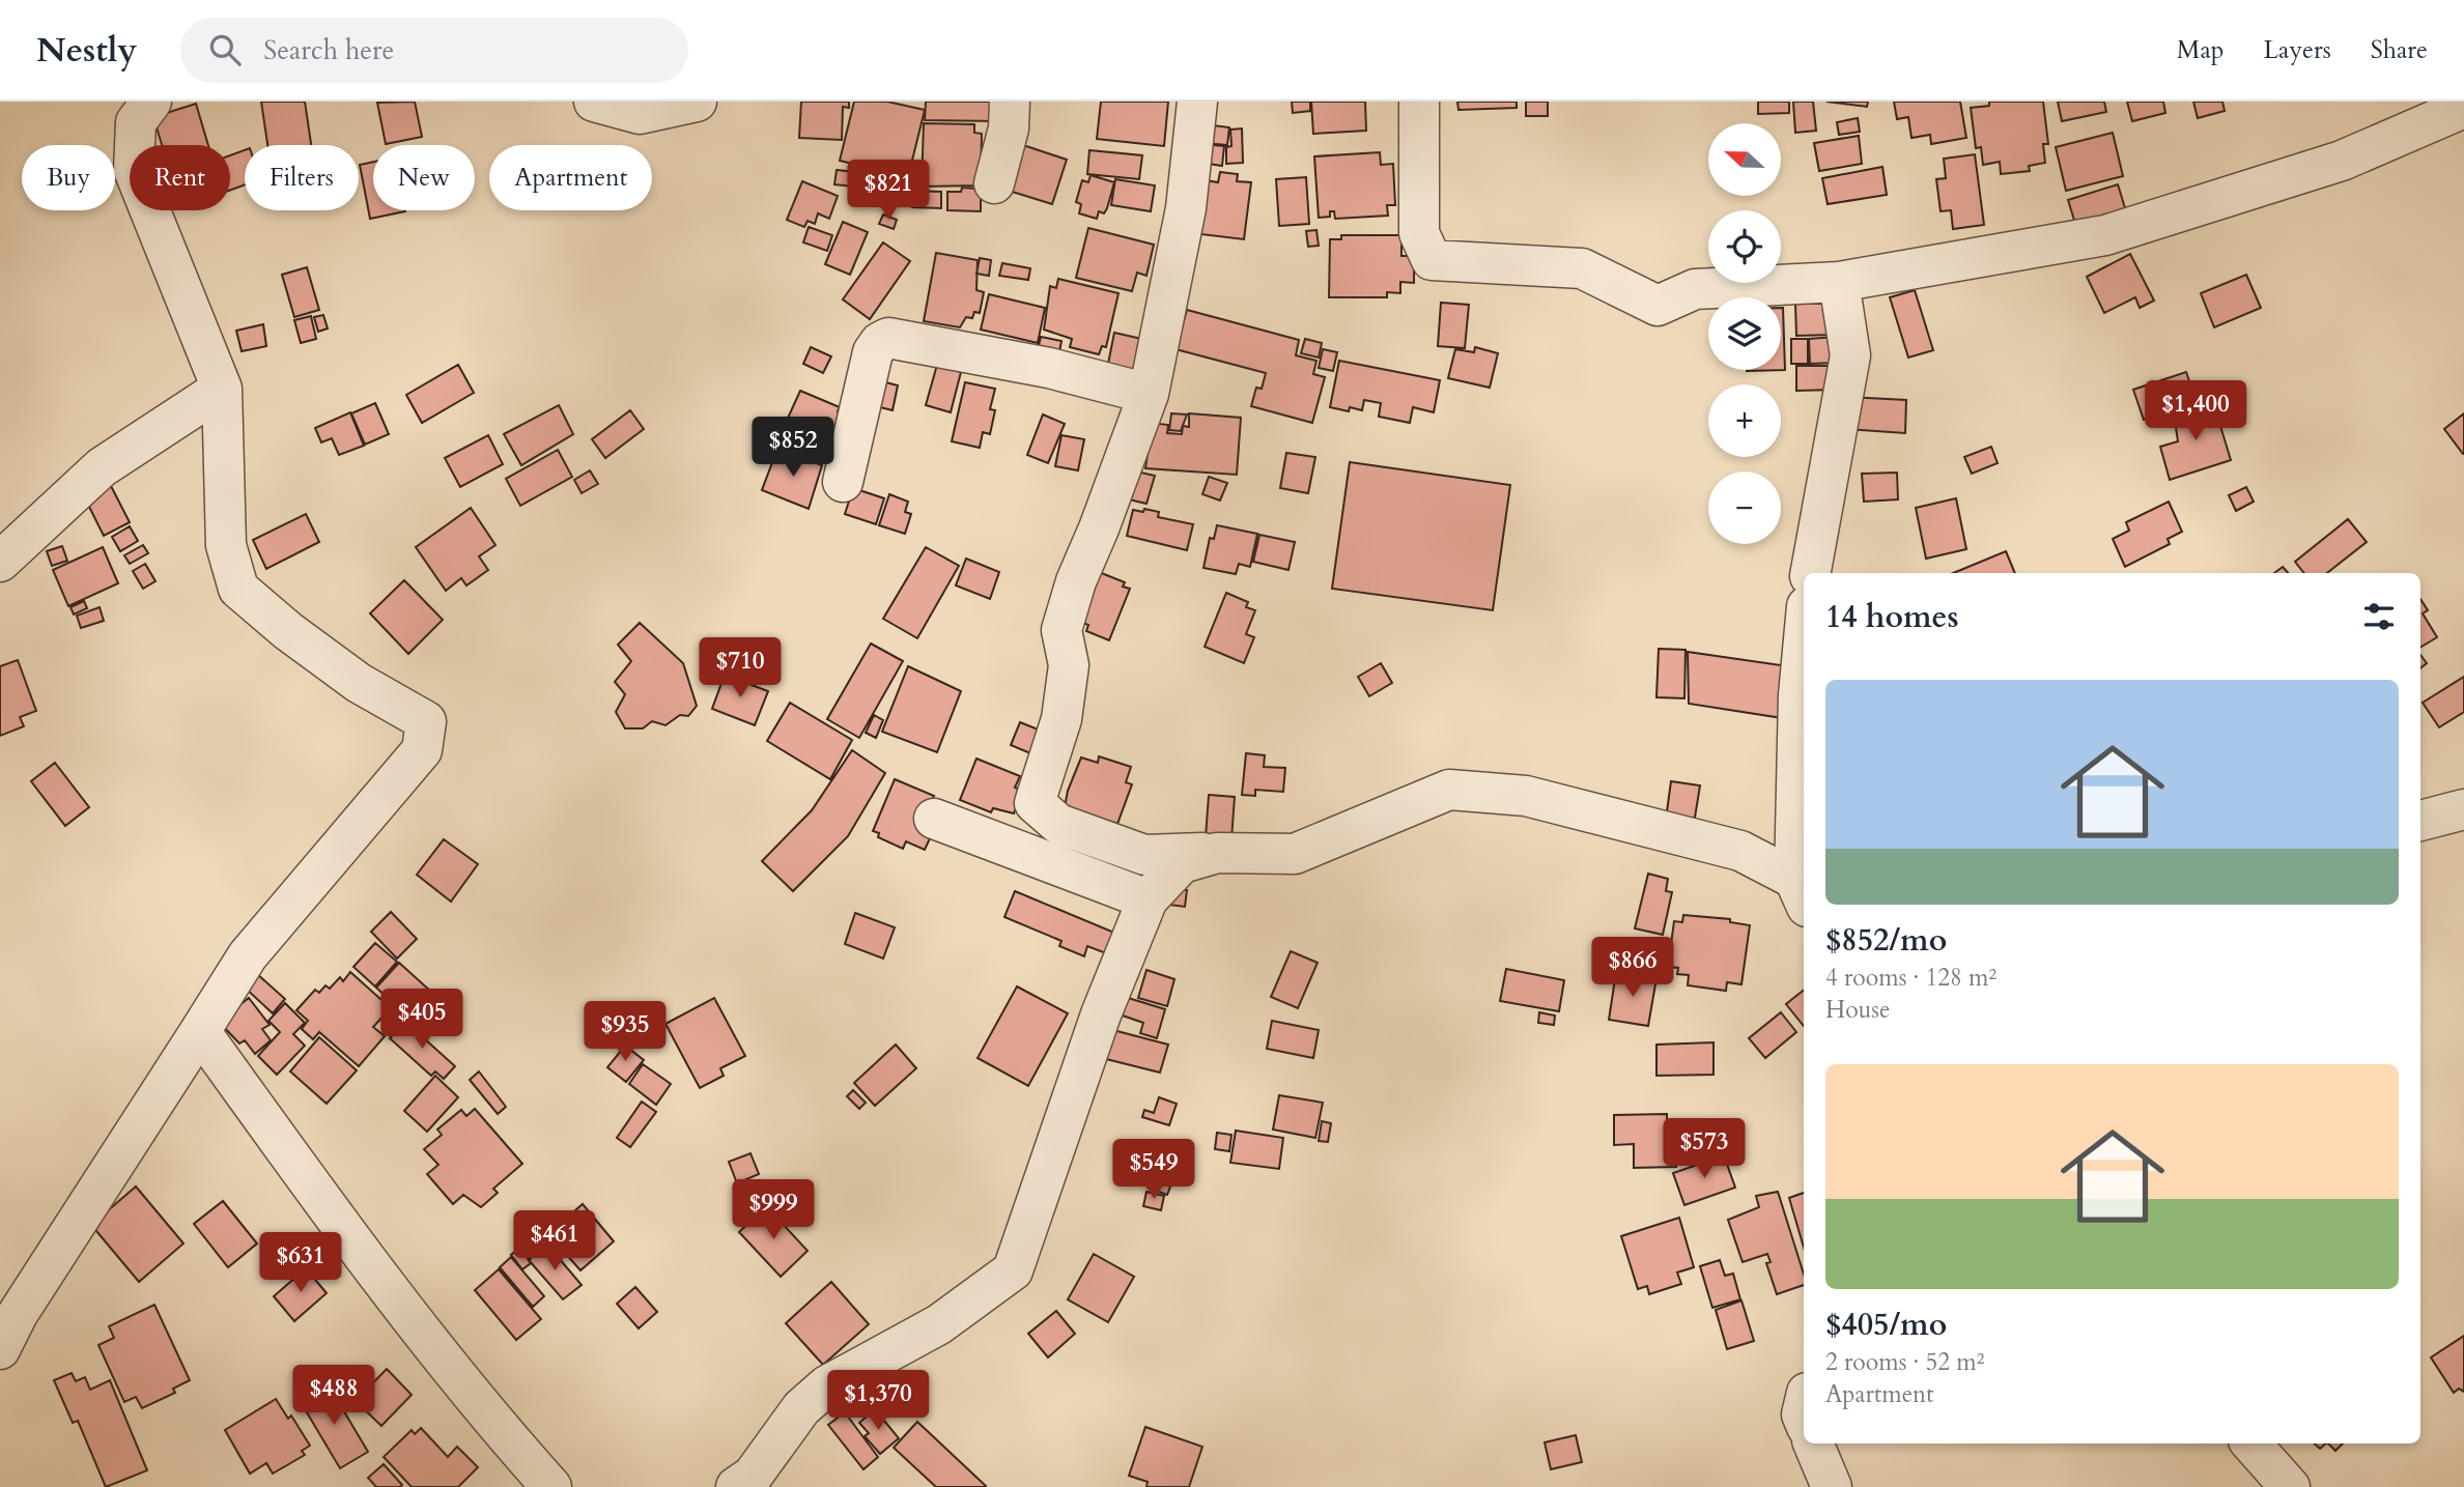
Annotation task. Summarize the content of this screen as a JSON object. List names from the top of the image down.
{
  "north": "left",
  "page": {
    "header": "Nestly",
    "search": "Search here",
    "nav": ["Map", "Layers", "Share"],
    "map_buttons": ["+", "−"],
    "chip": [
      "Buy",
      "Rent",
      "Filters",
      "New",
      "Apartment"
    ],
    "price": [
      "$821",
      "$1,400",
      "$852",
      "$710",
      "$866",
      "$405",
      "$935",
      "$573",
      "$549",
      "$999",
      "$461",
      "$631",
      "$488",
      "$1,370"
    ],
    "heading": "14 homes",
    "list": [
      {
        "name": "$852/mo",
        "note": "4 rooms · 128 m² · House"
      },
      {
        "name": "$405/mo",
        "note": "2 rooms · 52 m² · Apartment"
      }
    ]
  }
}
